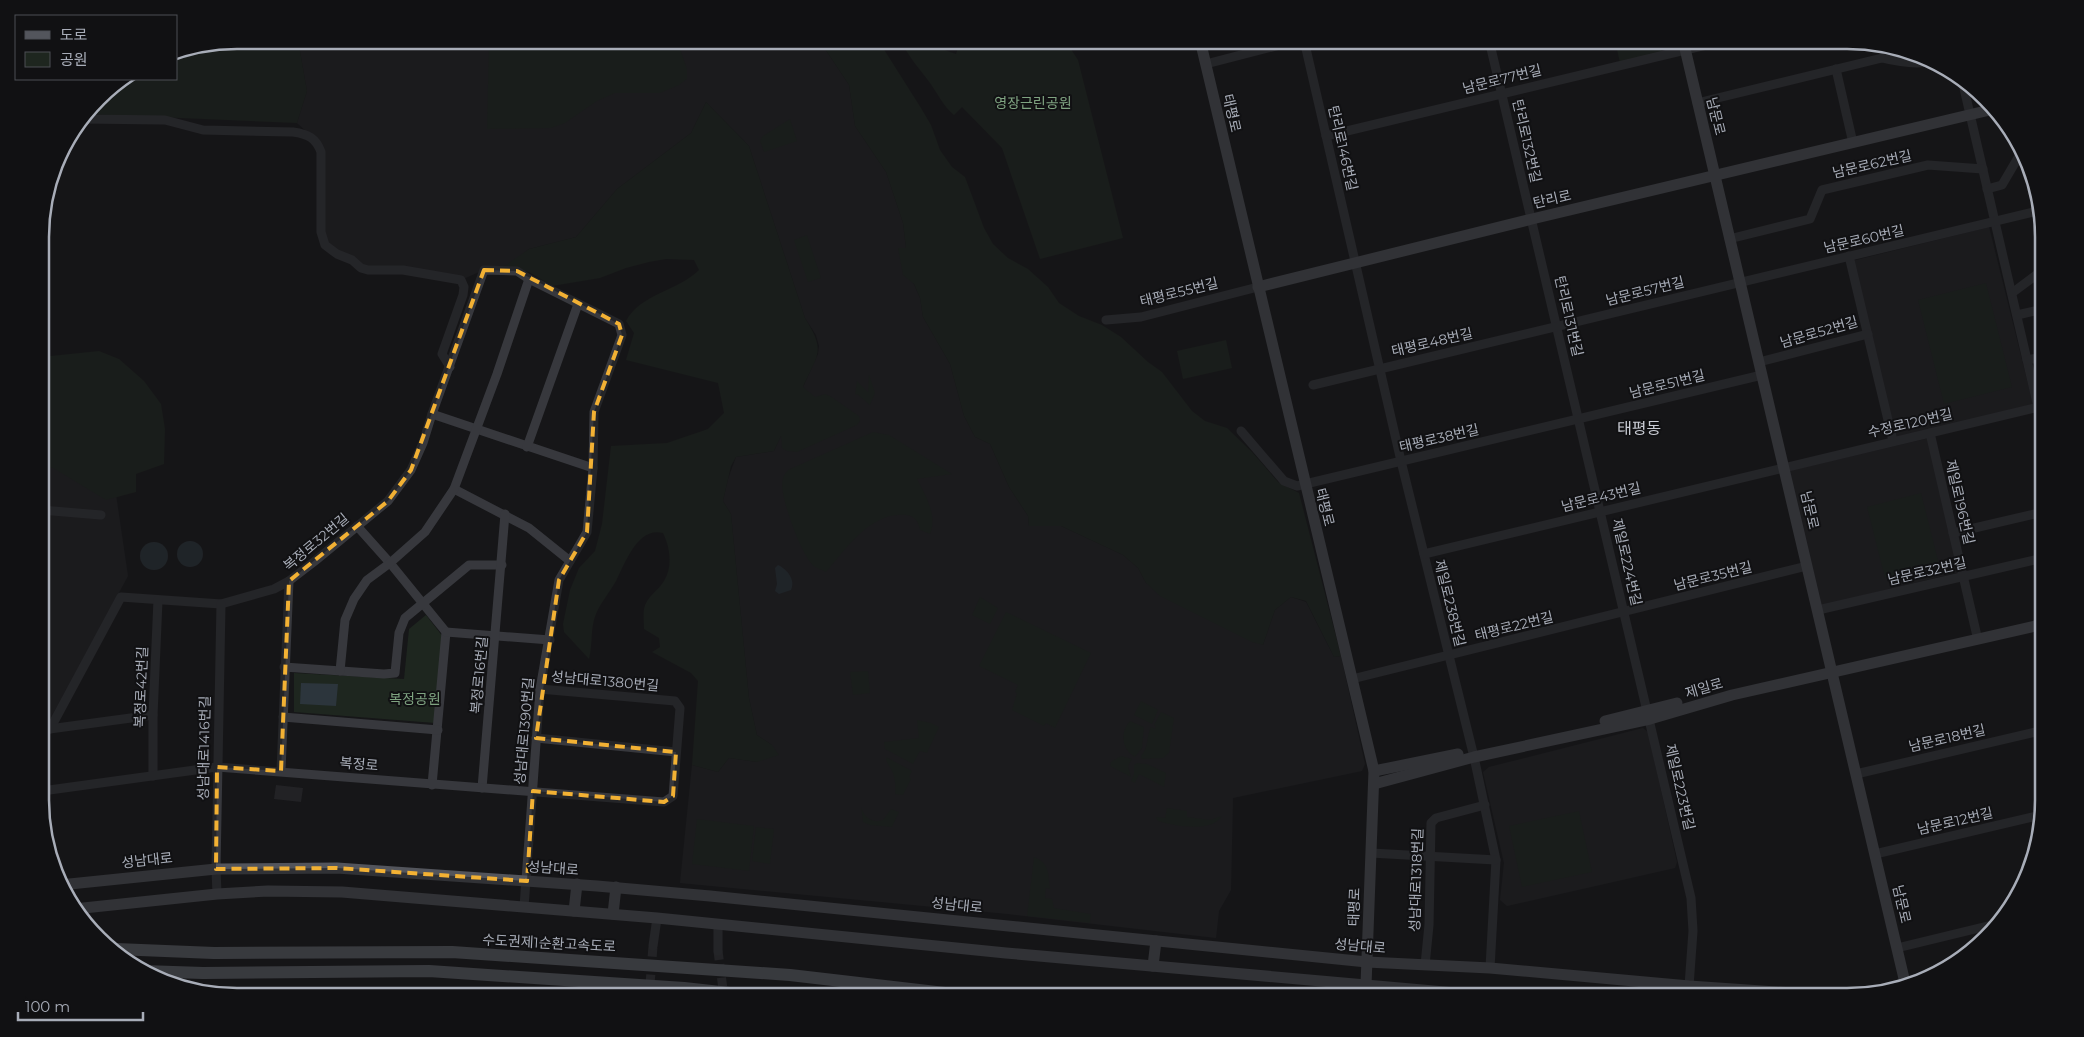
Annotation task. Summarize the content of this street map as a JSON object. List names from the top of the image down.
{
  "streets": {
    "highway": ["수도권제1순환고속도로"],
    "main road": [
      "태평로",
      "남문로",
      "탄리로",
      "제일로",
      "성남대로"
    ],
    "street": [
      "남문로77번길",
      "탄리로132번길",
      "탄리로146번길",
      "남문로62번길",
      "남문로60번길",
      "남문로57번길",
      "태평로55번길",
      "탄리로131번길",
      "남문로52번길",
      "태평로48번길",
      "남문로51번길",
      "수정로120번길",
      "태평로38번길",
      "남문로43번길",
      "제일로196번길",
      "복정로32번길",
      "제일로224번길",
      "남문로32번길",
      "남문로35번길",
      "제일로238번길",
      "태평로22번길",
      "복정로16번길",
      "성남대로1380번길",
      "복정로42번길",
      "성남대로1390번길",
      "남문로18번길",
      "성남대로1416번길",
      "복정로",
      "제일로223번길",
      "남문로12번길",
      "성남대로1318번길"
    ]
  },
  "crossings": [
    ["남문로77번길", "탄리로132번길"],
    ["남문로77번길", "탄리로146번길"],
    ["태평로", "탄리로"],
    ["태평로", "태평로55번길"],
    ["태평로", "태평로38번길"],
    ["태평로", "태평로22번길"],
    ["태평로", "제일로"],
    ["태평로", "성남대로"],
    ["남문로", "남문로62번길"],
    ["남문로", "탄리로"],
    ["남문로", "남문로60번길"],
    ["남문로", "남문로57번길"],
    ["남문로", "남문로52번길"],
    ["남문로", "남문로51번길"],
    ["남문로", "수정로120번길"],
    ["남문로", "남문로43번길"],
    ["남문로", "남문로32번길"],
    ["남문로", "남문로35번길"],
    ["남문로", "제일로"],
    ["남문로", "남문로18번길"],
    ["남문로", "남문로12번길"],
    ["탄리로132번길", "탄리로"],
    ["탄리로132번길", "탄리로131번길"],
    ["탄리로146번길", "탄리로"],
    ["탄리로146번길", "태평로48번길"],
    ["탄리로146번길", "제일로238번길"],
    ["탄리로", "태평로55번길"],
    ["탄리로", "탄리로131번길"],
    ["남문로60번길", "남문로57번길"],
    ["남문로60번길", "남문로52번길"],
    ["남문로57번길", "탄리로131번길"],
    ["남문로57번길", "태평로48번길"],
    ["탄리로131번길", "태평로48번길"],
    ["탄리로131번길", "남문로51번길"],
    ["탄리로131번길", "태평로38번길"],
    ["탄리로131번길", "제일로224번길"],
    ["태평로48번길", "제일로238번길"],
    ["남문로51번길", "태평로38번길"],
    ["남문로51번길", "제일로224번길"],
    ["수정로120번길", "남문로43번길"],
    ["수정로120번길", "제일로196번길"],
    ["태평로38번길", "제일로224번길"],
    ["태평로38번길", "제일로238번길"],
    ["남문로43번길", "제일로224번길"],
    ["남문로43번길", "제일로238번길"],
    ["제일로196번길", "남문로32번길"],
    ["제일로196번길", "제일로"],
    ["복정로32번길", "성남대로1390번길"],
    ["복정로32번길", "복정로"],
    ["제일로224번길", "남문로35번길"],
    ["제일로224번길", "태평로22번길"],
    ["제일로224번길", "제일로"],
    ["제일로224번길", "제일로223번길"],
    ["남문로35번길", "태평로22번길"],
    ["제일로238번길", "태평로22번길"],
    ["제일로238번길", "제일로"],
    ["제일로238번길", "성남대로"],
    ["제일로238번길", "성남대로1318번길"],
    ["복정로16번길", "복정로"],
    ["성남대로1380번길", "성남대로1390번길"],
    ["성남대로1380번길", "복정로"],
    ["복정로42번길", "복정로"],
    ["제일로", "제일로223번길"],
    ["성남대로1390번길", "복정로"],
    ["성남대로1390번길", "성남대로"],
    ["성남대로1416번길", "복정로"],
    ["성남대로1416번길", "성남대로"],
    ["제일로223번길", "성남대로"],
    ["성남대로", "성남대로1318번길"]
  ],
  "districts": ["태평동"],
  "parks": ["영장근린공원", "복정공원"],
  "legend": ["도로", "공원"],
  "scale_bar": "100 m"
}
